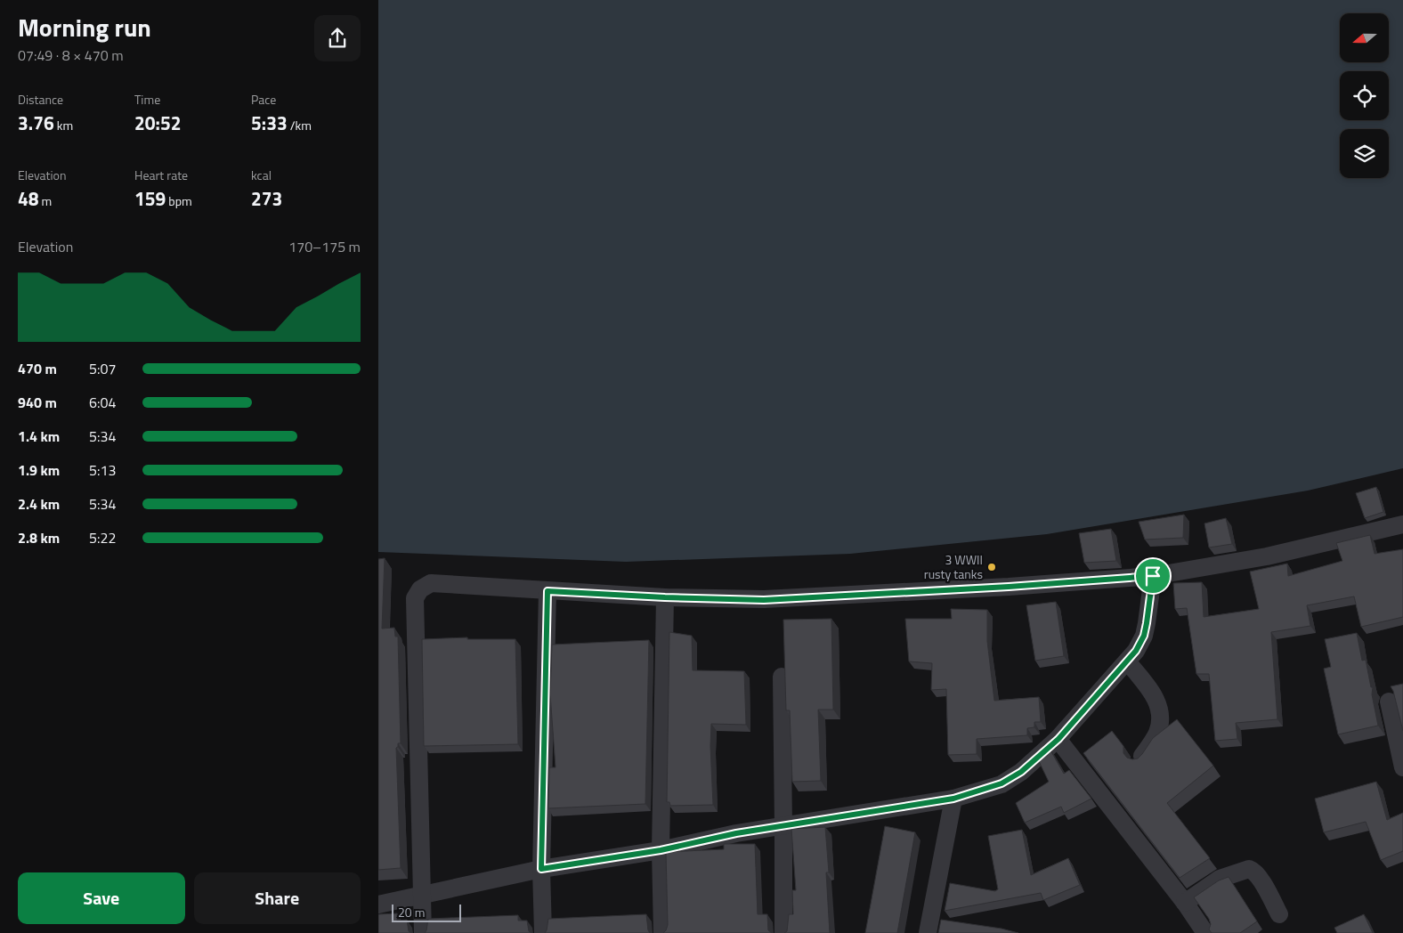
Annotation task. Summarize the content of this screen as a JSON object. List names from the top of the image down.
{
  "places": ["3 WWII rusty tanks"],
  "scale_bar": "20 m",
  "north": "left",
  "page": {
    "heading": ["Morning run", "07:49 · 8 × 470 m"],
    "stats": [
      ["Distance", "3.76 km"],
      ["Time", "20:52"],
      ["Pace", "5:33 /km"],
      ["Elevation", "48 m"],
      ["Heart rate", "159 bpm"],
      ["kcal", "273"]
    ],
    "chart": ["Elevation", "170–175 m"],
    "list": [
      {
        "name": "470 m",
        "note": "5:07"
      },
      {
        "name": "940 m",
        "note": "6:04"
      },
      {
        "name": "1.4 km",
        "note": "5:34"
      },
      {
        "name": "1.9 km",
        "note": "5:13"
      },
      {
        "name": "2.4 km",
        "note": "5:34"
      },
      {
        "name": "2.8 km",
        "note": "5:22"
      }
    ],
    "buttons": ["Save", "Share"],
    "scale": "20 m"
  }
}
